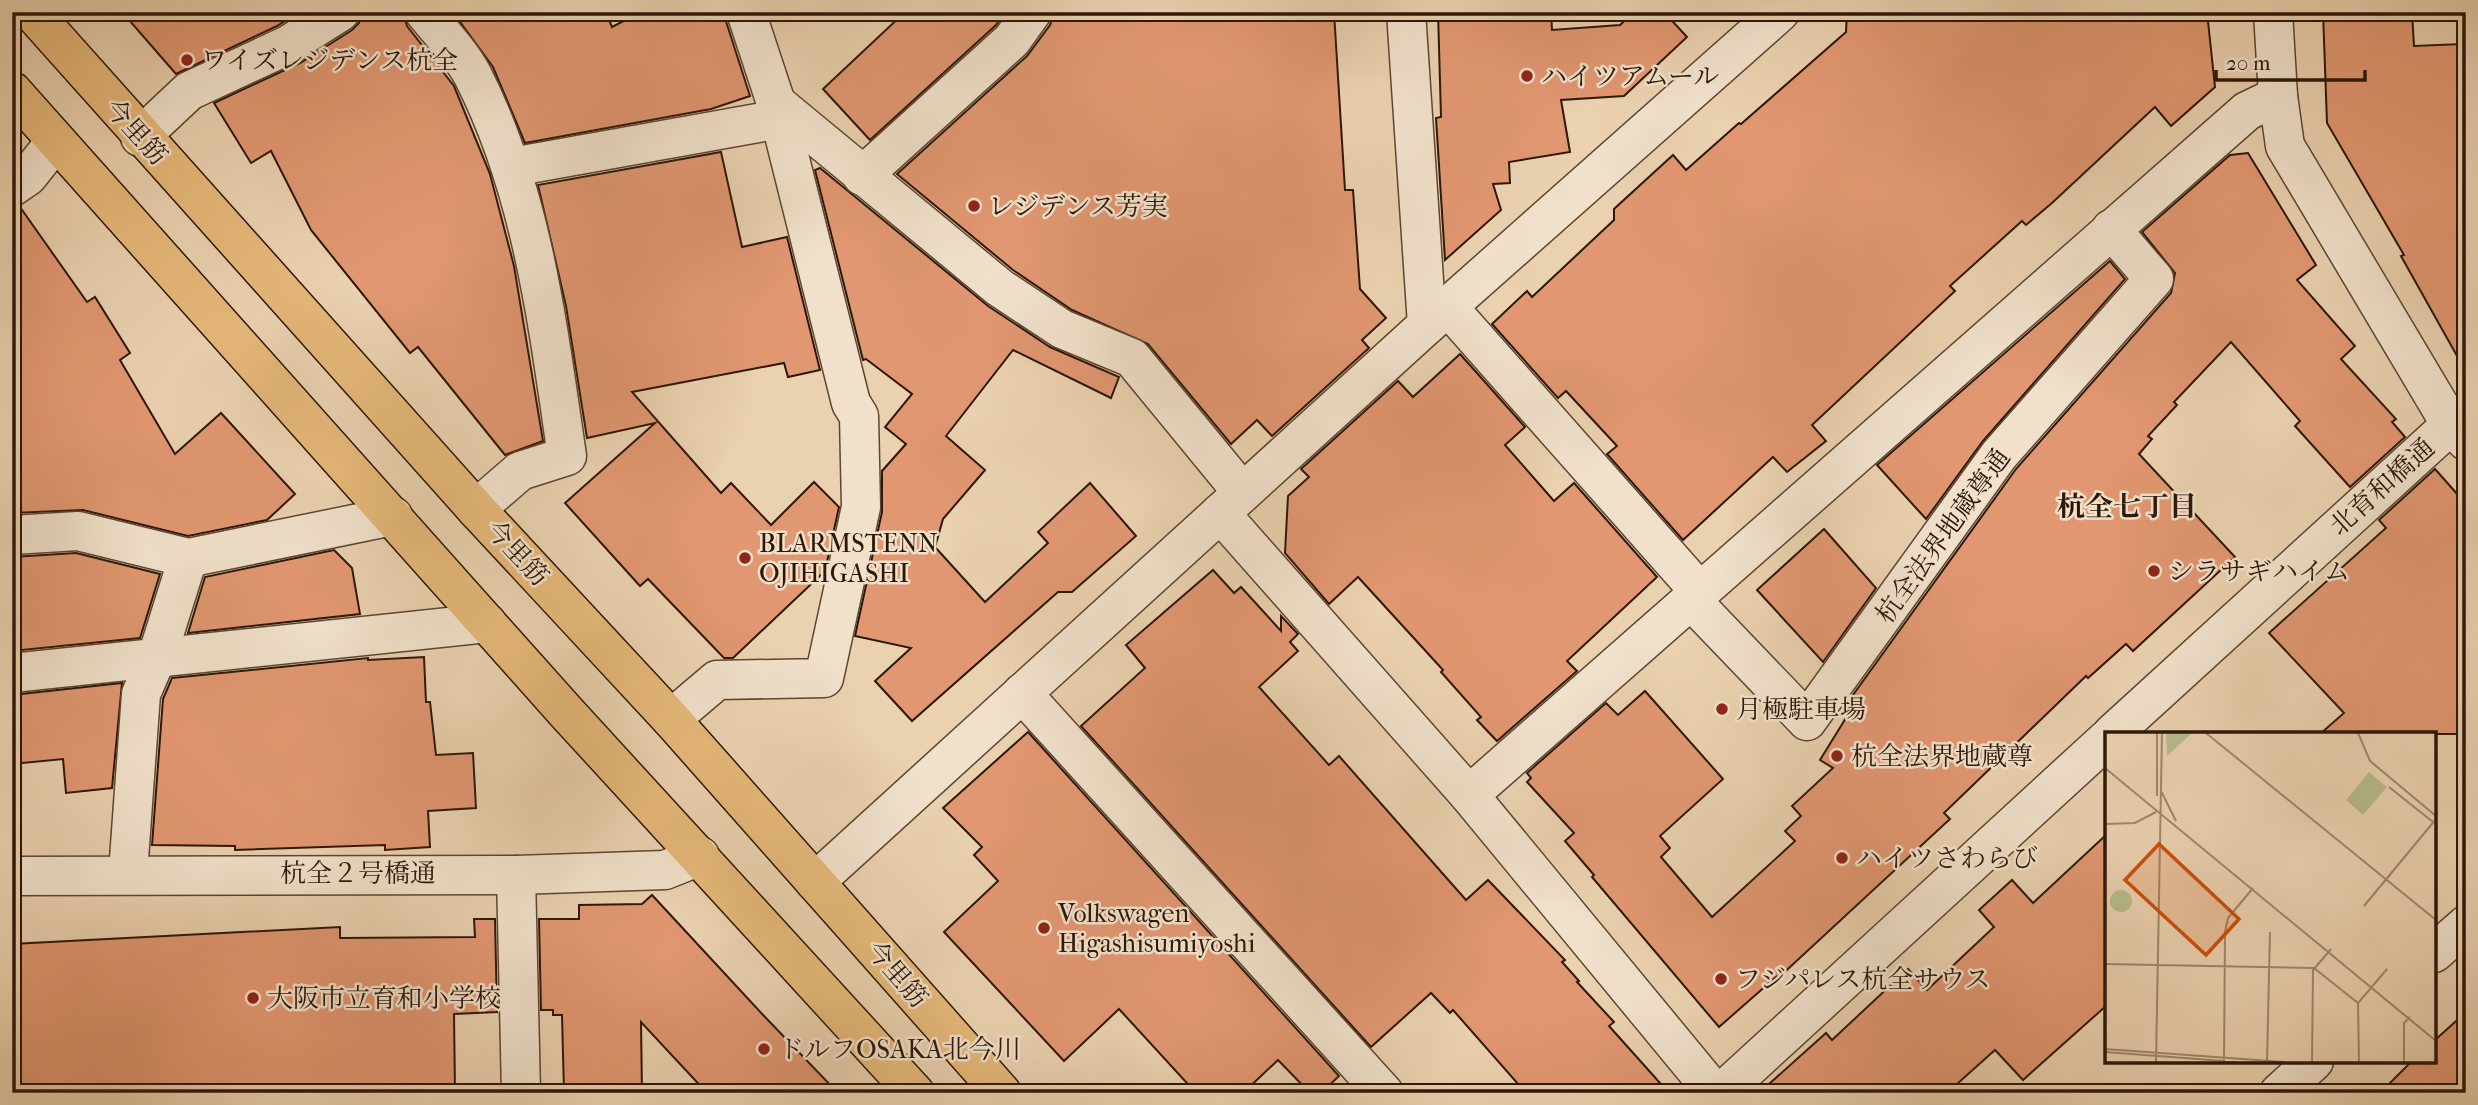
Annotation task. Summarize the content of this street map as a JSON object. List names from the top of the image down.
{
  "streets": {
    "main road": ["今里筋"],
    "street": ["北育和橋通", "杭全法界地蔵尊通", "杭全２号橋通"]
  },
  "districts": ["杭全七丁目"],
  "places": [
    "ワイズレジデンス杭全",
    "ハイツアムール",
    "レジデンス芳実",
    "BLARMSTENN OJIHIGASHI",
    "シラサギハイム",
    "月極駐車場",
    "杭全法界地蔵尊",
    "ハイツさわらび",
    "Volkswagen Higashisumiyoshi",
    "フジパレス杭全サウス",
    "大阪市立育和小学校",
    "ドルフOSAKA北今川"
  ],
  "scale_bar": "20 m"
}
